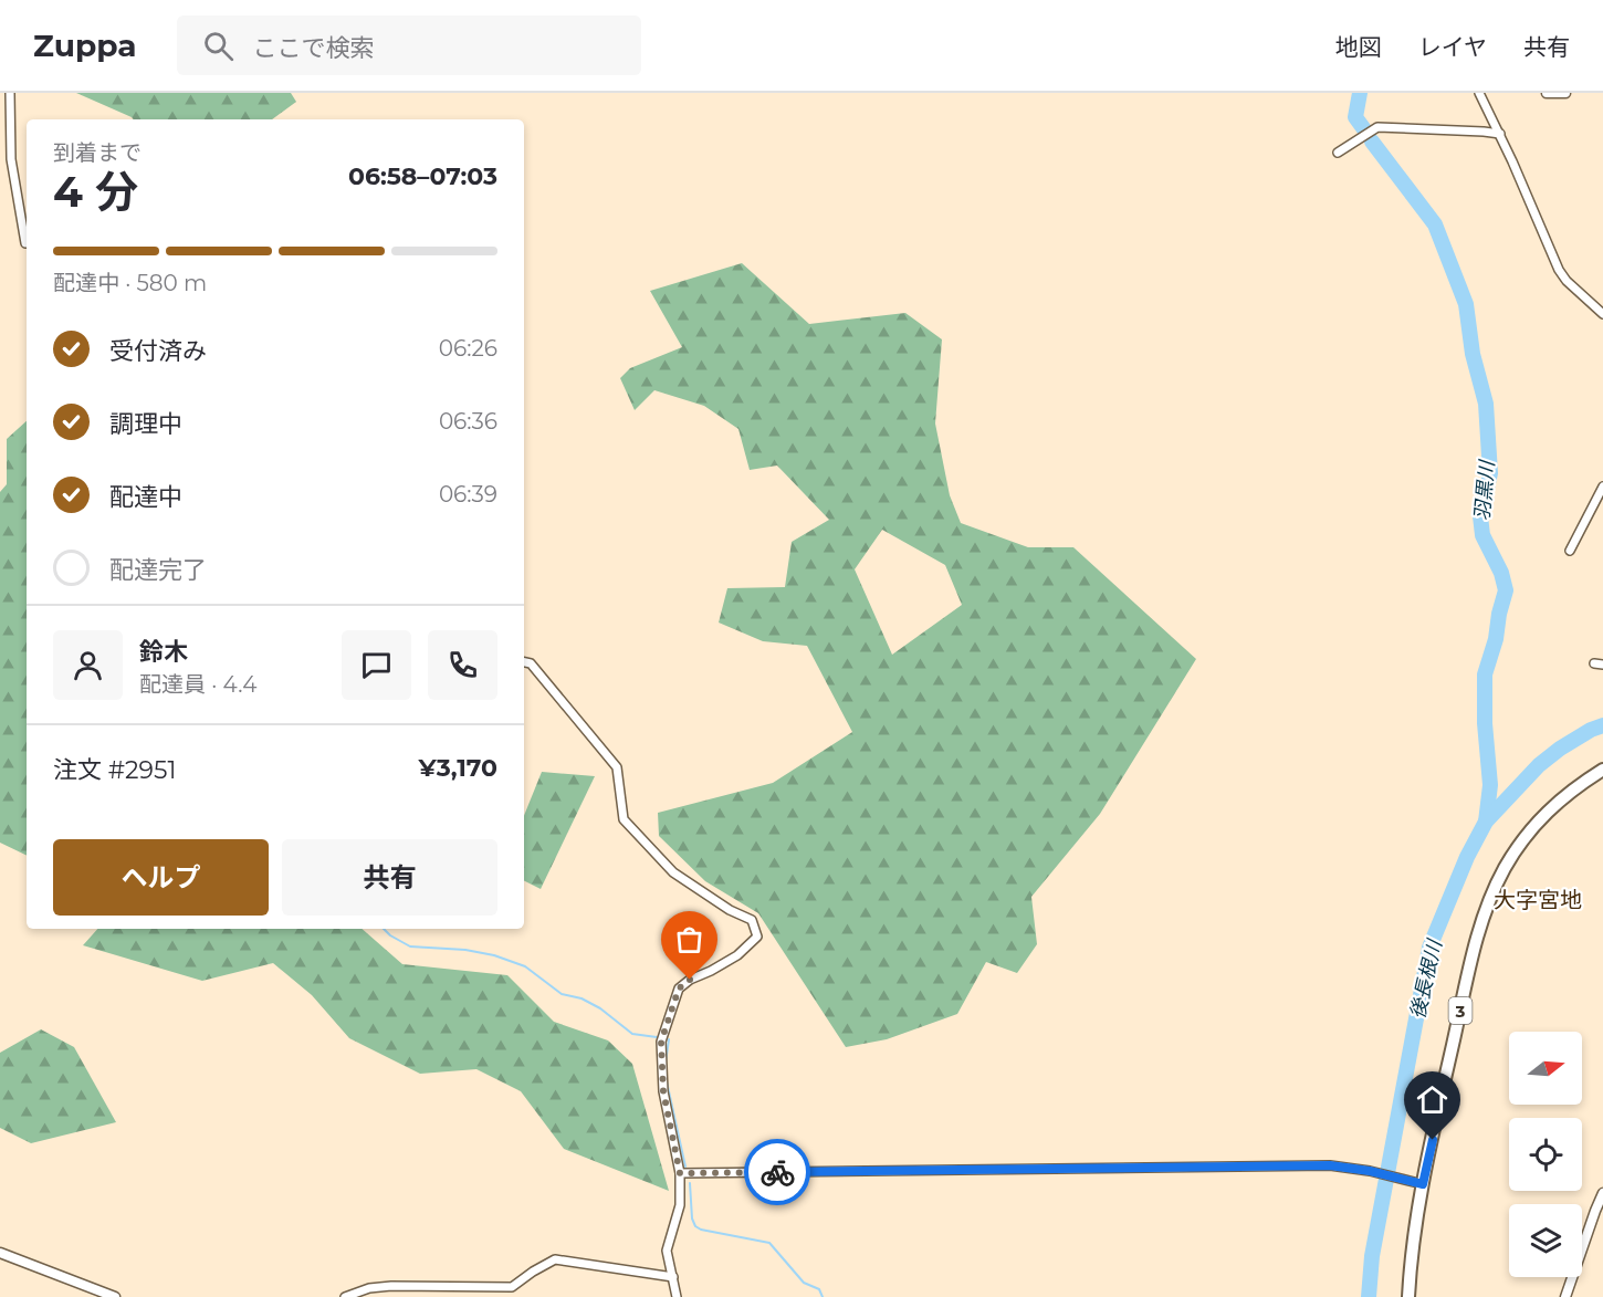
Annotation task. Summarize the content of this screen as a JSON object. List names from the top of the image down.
{
  "streets": {
    "main road": ["3"]
  },
  "districts": ["大字宮地"],
  "water": ["羽黒川", "後長根川"],
  "north": "right",
  "page": {
    "header": "Zuppa",
    "search": "ここで検索",
    "nav": ["地図", "レイヤ", "共有"],
    "heading": ["4 分", "到着まで", "06:58–07:03"],
    "panel": [
      "鈴木",
      "配達員 · 4.4",
      "注文 #2951",
      "¥3,170"
    ],
    "bar": "配達中 · 580 m",
    "list": [
      ["受付済み", "06:26"],
      ["調理中", "06:36"],
      ["配達中", "06:39"],
      "配達完了"
    ],
    "buttons": ["ヘルプ", "共有"]
  }
}
